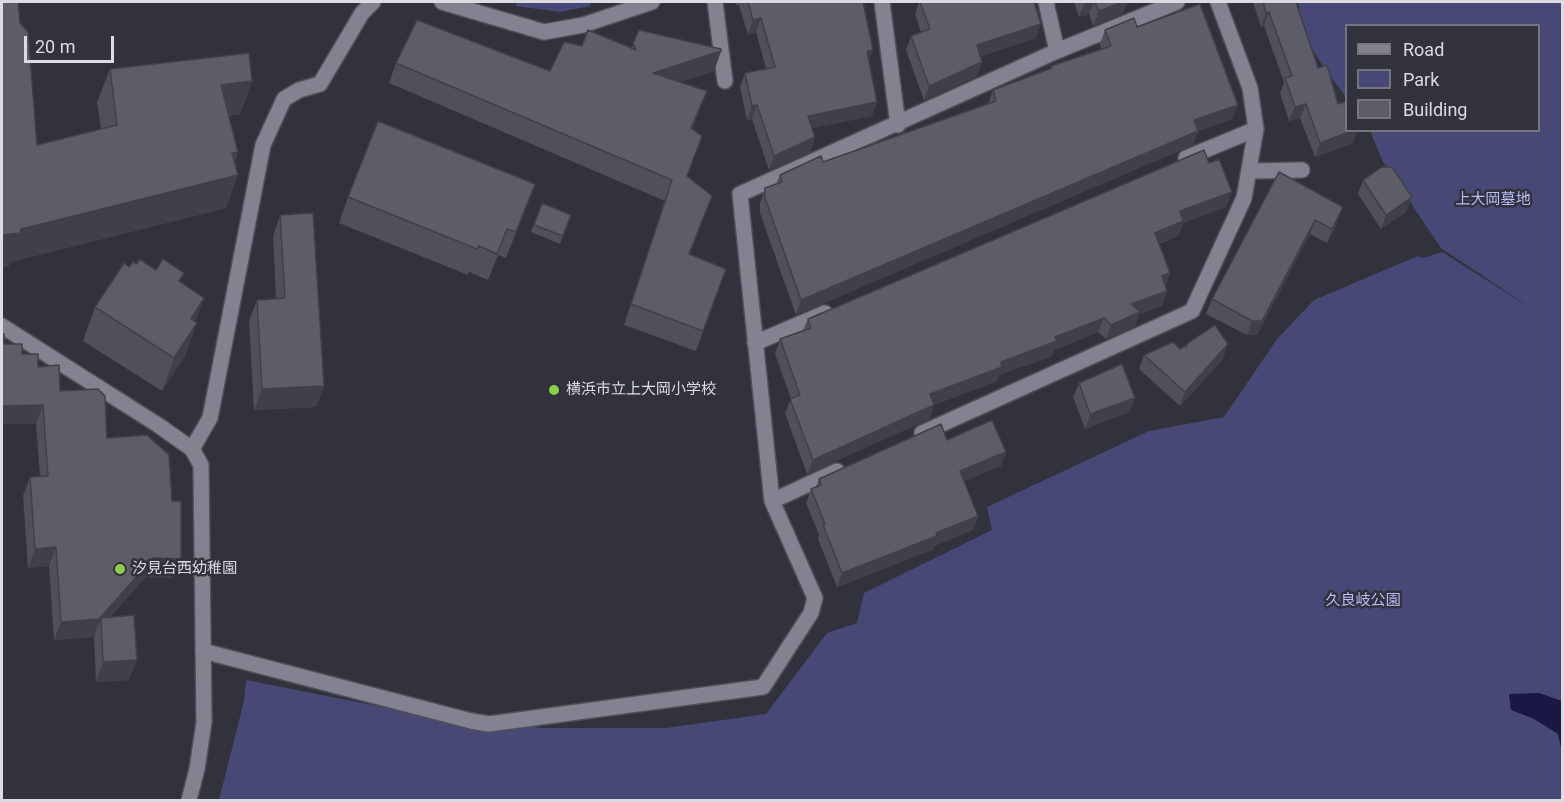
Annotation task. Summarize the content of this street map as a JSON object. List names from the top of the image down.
{
  "parks": ["上大岡墓地", "久良岐公園"],
  "places": ["横浜市立上大岡小学校", "汐見台西幼稚園"],
  "legend": ["Road", "Park", "Building"],
  "scale_bar": "20 m"
}
